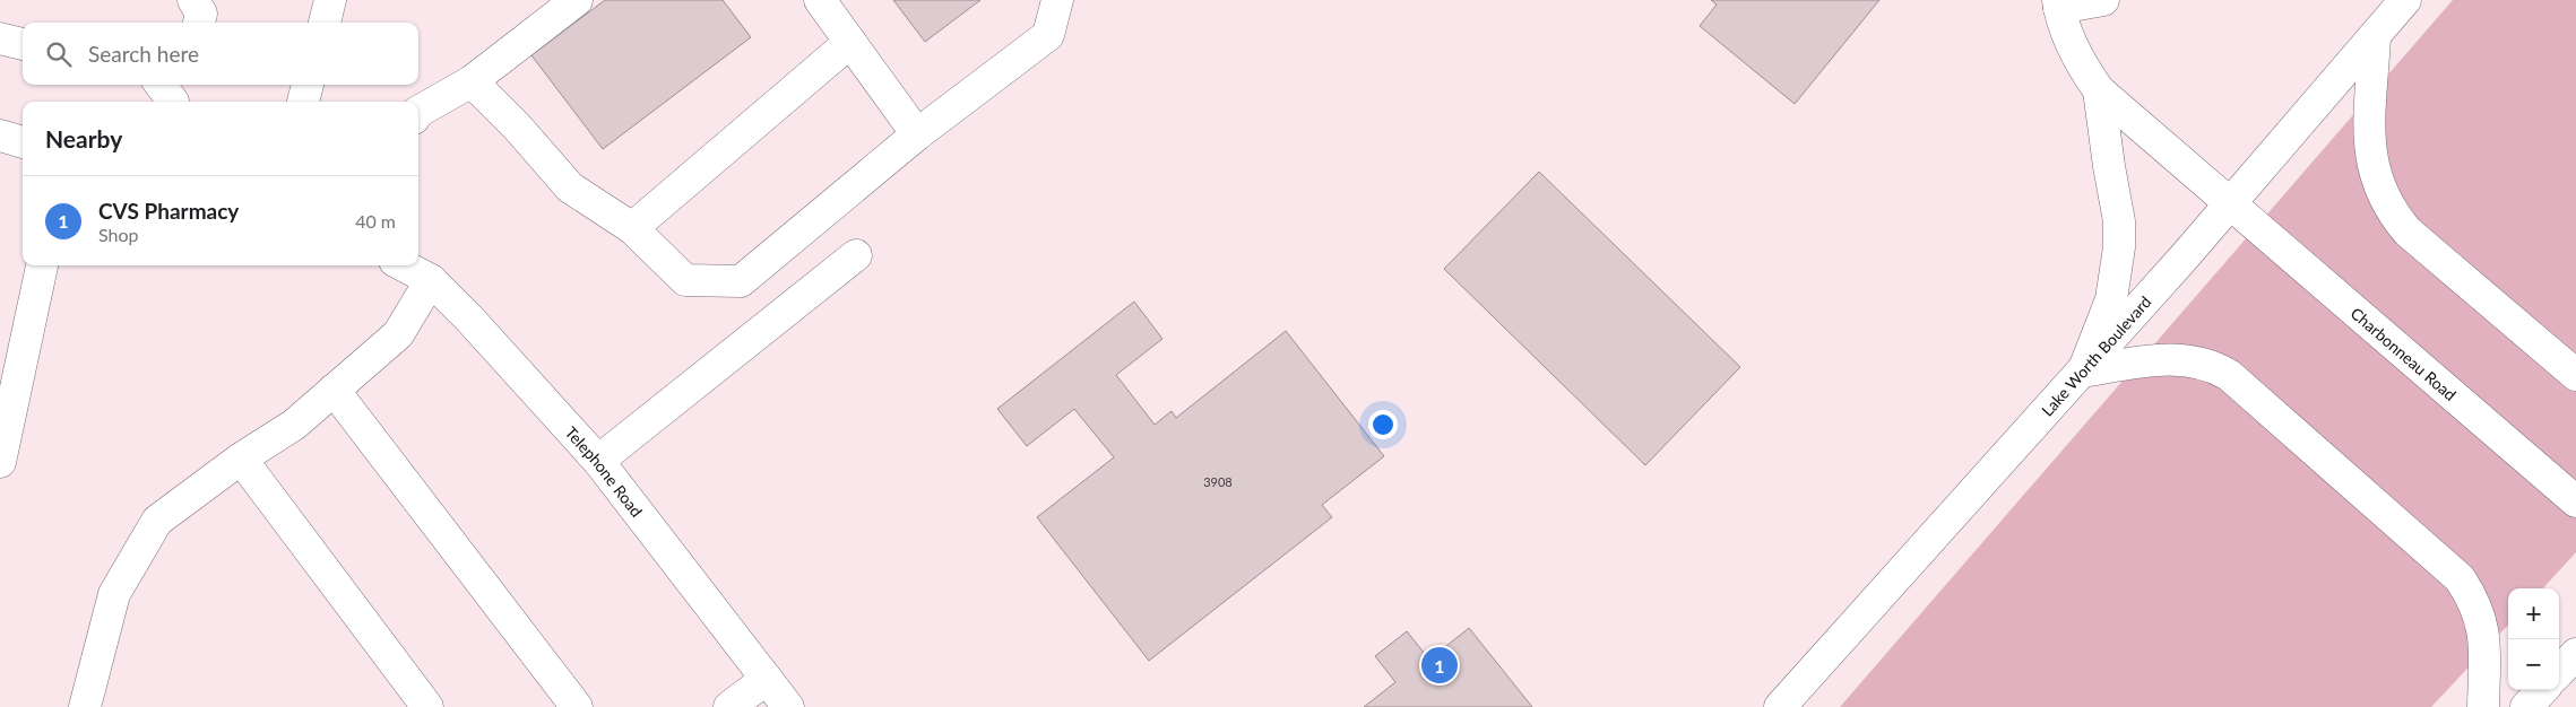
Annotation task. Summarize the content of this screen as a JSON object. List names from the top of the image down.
{
  "streets": {
    "main road": ["Charbonneau Road", "Lake Worth Boulevard", "Telephone Road"]
  },
  "crossings": [
    ["Charbonneau Road", "Lake Worth Boulevard"]
  ],
  "house_numbers": ["3908"],
  "page": {
    "search": "Search here",
    "heading": "Nearby",
    "list": [
      {
        "mark": "1",
        "name": "CVS Pharmacy",
        "note": "Shop",
        "value": "40 m"
      }
    ],
    "map_buttons": ["+", "−"],
    "pins": "1"
  }
}
